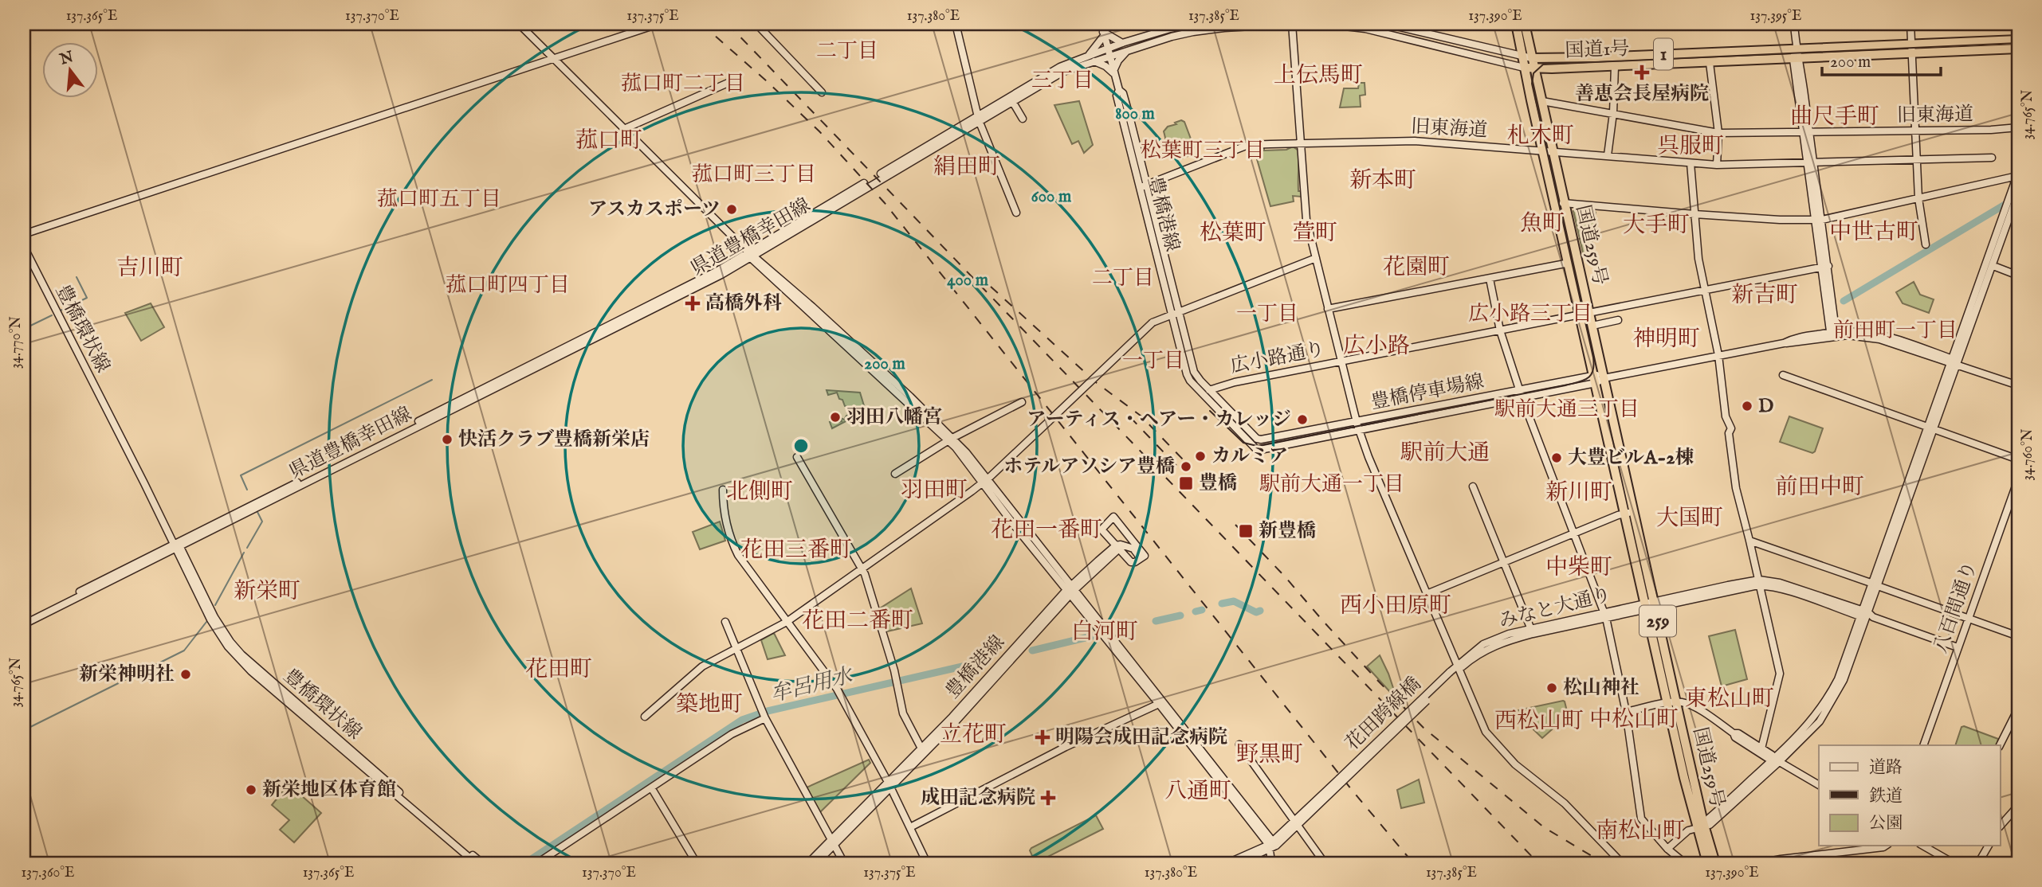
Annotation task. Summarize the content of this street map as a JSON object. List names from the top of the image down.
{
  "streets": {
    "highway": [
      "国道1号",
      "1",
      "国道259号",
      "259"
    ],
    "street": [
      "旧東海道",
      "豊橋港線",
      "県道豊橋幸田線",
      "豊橋環状線",
      "広小路通り",
      "豊橋停車場線",
      "八百間通り",
      "みなと大通り",
      "花田跨線橋"
    ]
  },
  "crossings": [
    ["国道1号", "県道豊橋幸田線"],
    ["国道1号", "国道259号"],
    ["旧東海道", "豊橋港線"],
    ["旧東海道", "国道259号"],
    ["豊橋港線", "県道豊橋幸田線"],
    ["県道豊橋幸田線", "国道259号"],
    ["県道豊橋幸田線", "豊橋環状線"],
    ["国道259号", "広小路通り"],
    ["国道259号", "豊橋停車場線"],
    ["国道259号", "みなと大通り"],
    ["みなと大通り", "花田跨線橋"]
  ],
  "districts": [
    "二丁目",
    "上伝馬町",
    "三丁目",
    "菰口町二丁目",
    "曲尺手町",
    "札木町",
    "菰口町",
    "呉服町",
    "松葉町三丁目",
    "絹田町",
    "菰口町三丁目",
    "新本町",
    "菰口町五丁目",
    "魚町",
    "大手町",
    "中世古町",
    "松葉町",
    "萱町",
    "花園町",
    "吉川町",
    "二丁目",
    "菰口町四丁目",
    "新吉町",
    "一丁目",
    "広小路三丁目",
    "前田町一丁目",
    "神明町",
    "広小路",
    "一丁目",
    "駅前大通三丁目",
    "駅前大通",
    "駅前大通一丁目",
    "前田中町",
    "羽田町",
    "北側町",
    "新川町",
    "大国町",
    "花田一番町",
    "花田三番町",
    "中柴町",
    "新栄町",
    "西小田原町",
    "花田二番町",
    "白河町",
    "花田町",
    "東松山町",
    "築地町",
    "中松山町",
    "西松山町",
    "立花町",
    "野黒町",
    "八通町",
    "南松山町"
  ],
  "water": ["牟呂用水"],
  "places": {
    "health": [
      "善恵会長屋病院",
      "高橋外科",
      "明陽会成田記念病院",
      "成田記念病院"
    ],
    "other": [
      "アスカスポーツ",
      "D",
      "羽田八幡宮",
      "アーティス・ヘアー・カレッジ",
      "快活クラブ豊橋新栄店",
      "カルミア",
      "大豊ビルA-2棟",
      "ホテルアソシア豊橋",
      "新栄神明社",
      "松山神社",
      "新栄地区体育館"
    ],
    "transit": ["豊橋", "新豊橋"]
  },
  "legend": ["道路", "鉄道", "公園"],
  "scale_bar": "200 m",
  "north": "top",
  "coordinates": [
    "137.365°E",
    "137.370°E",
    "137.375°E",
    "137.380°E",
    "137.385°E",
    "137.390°E",
    "137.395°E",
    "34.765°N",
    "34.770°N",
    "34.760°N",
    "137.360°E"
  ],
  "rings": [
    "800 m",
    "600 m",
    "400 m",
    "200 m"
  ]
}
